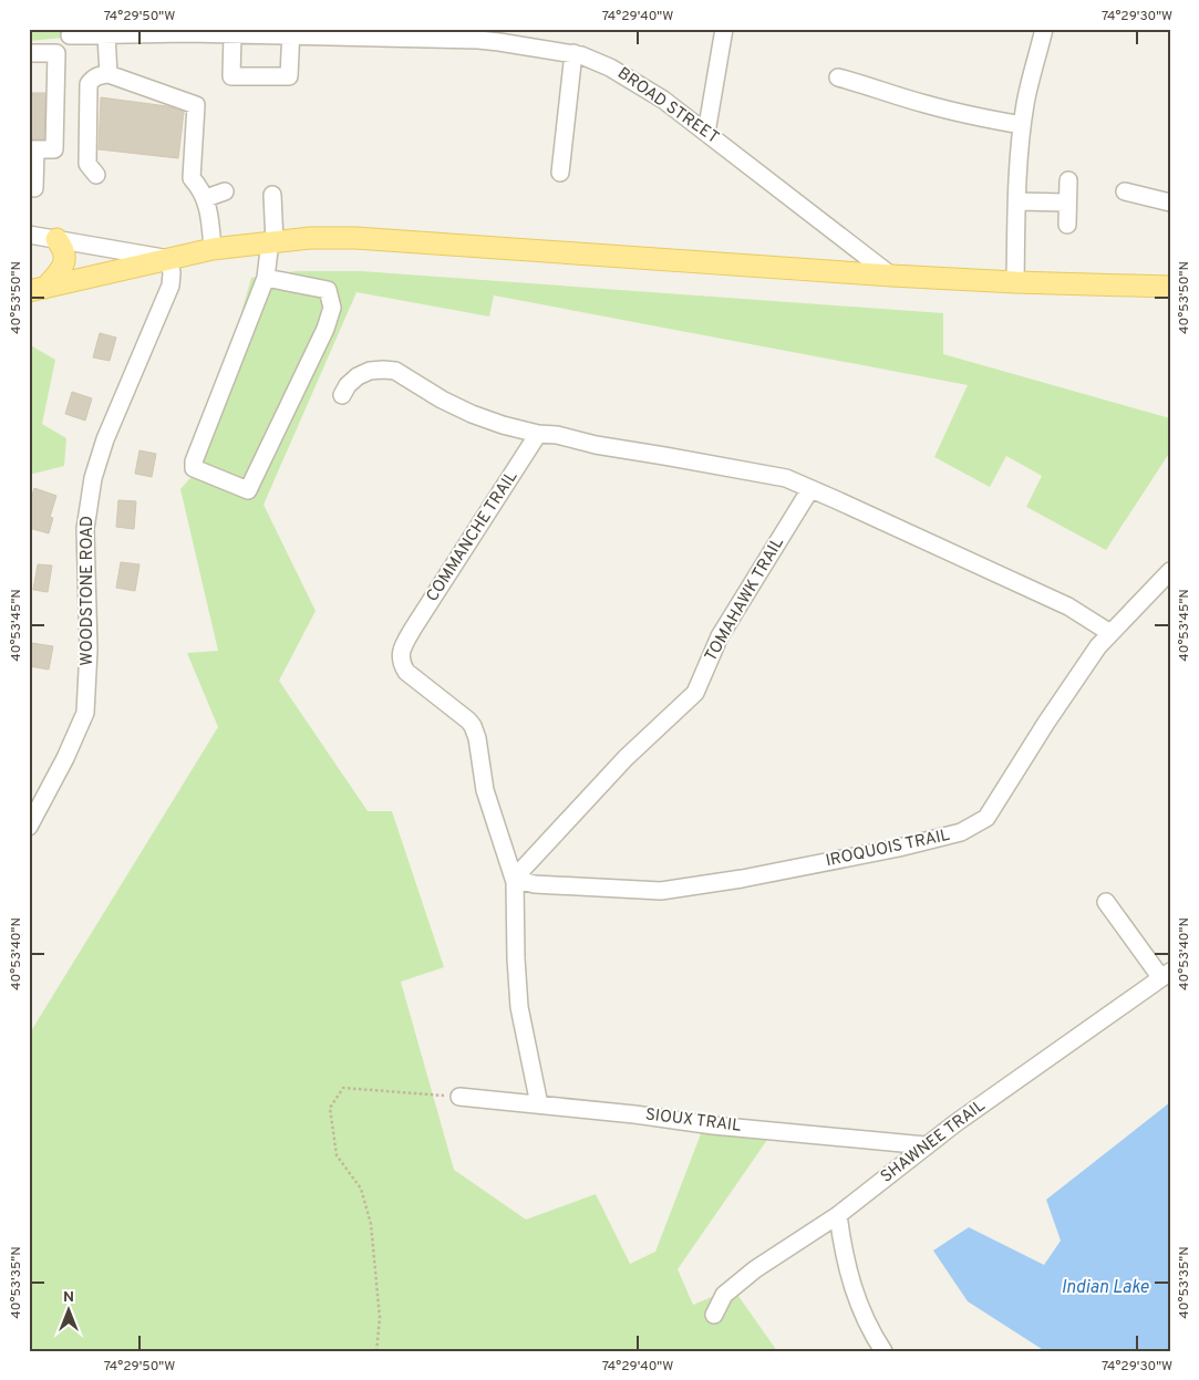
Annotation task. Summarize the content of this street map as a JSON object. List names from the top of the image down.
{
  "streets": {
    "street": [
      "BROAD STREET",
      "COMMANCHE TRAIL",
      "WOODSTONE ROAD",
      "TOMAHAWK TRAIL",
      "IROQUOIS TRAIL",
      "SIOUX TRAIL",
      "SHAWNEE TRAIL"
    ]
  },
  "crossings": [
    ["COMMANCHE TRAIL", "TOMAHAWK TRAIL"],
    ["COMMANCHE TRAIL", "IROQUOIS TRAIL"],
    ["TOMAHAWK TRAIL", "IROQUOIS TRAIL"],
    ["SIOUX TRAIL", "SHAWNEE TRAIL"]
  ],
  "water": ["Indian Lake"],
  "north": "top",
  "coordinates": [
    "74°29'50\"W",
    "74°29'40\"W",
    "74°29'30\"W",
    "40°53'50\"N",
    "40°53'45\"N",
    "40°53'40\"N",
    "40°53'35\"N"
  ]
}
